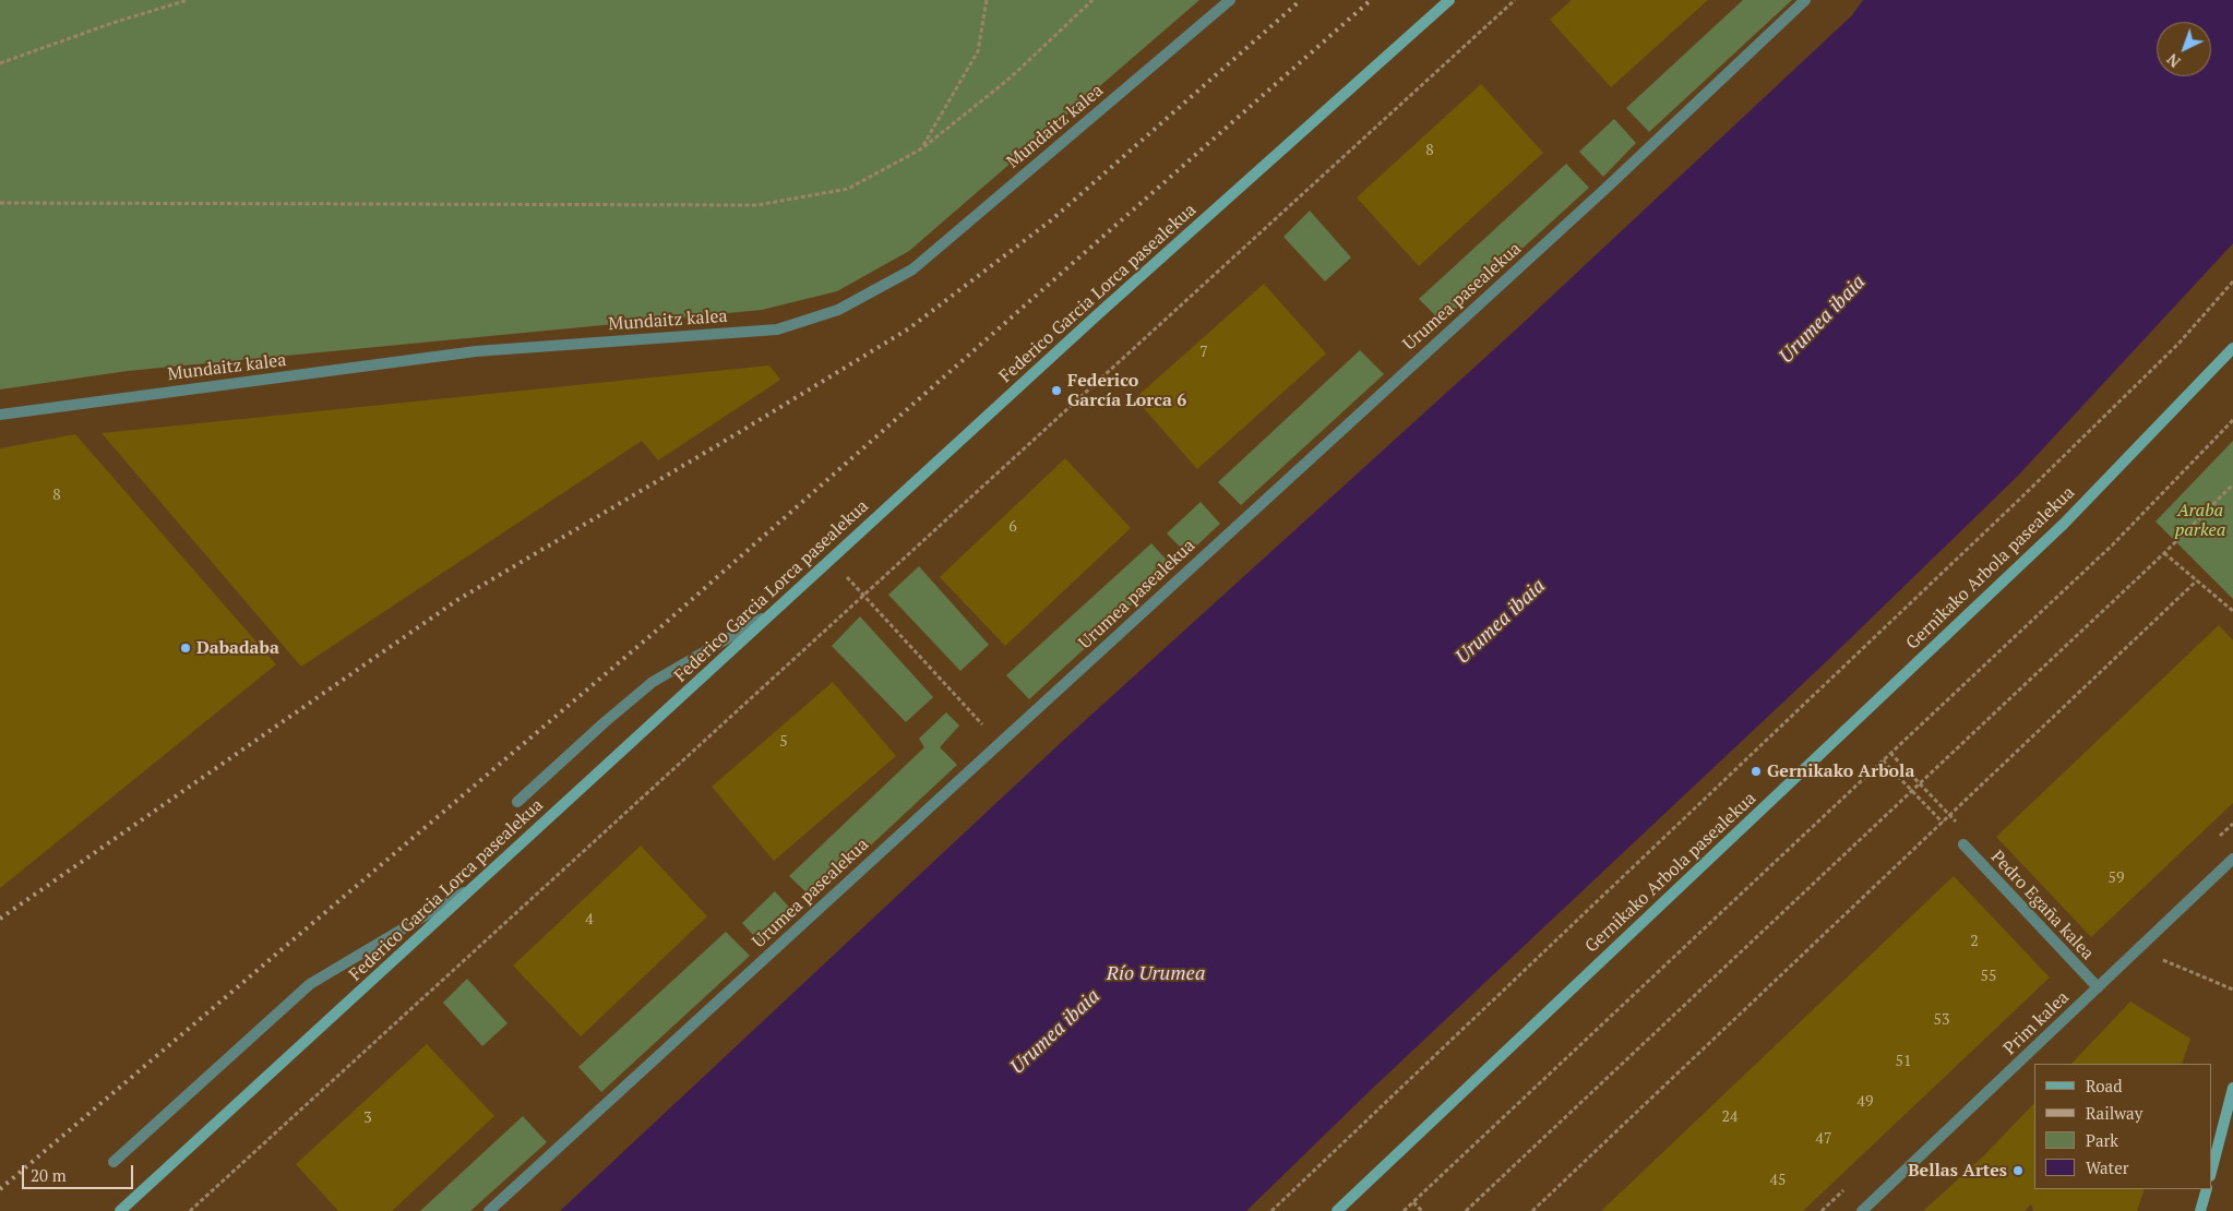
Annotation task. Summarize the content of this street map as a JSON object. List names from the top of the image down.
{
  "streets": {
    "main road": ["Federico Garcia Lorca pasealekua", "Gernikako Arbola pasealekua"],
    "street": [
      "Mundaitz kalea",
      "Urumea pasealekua",
      "Pedro Egaña kalea",
      "Prim kalea"
    ]
  },
  "crossings": [
    ["Pedro Egaña kalea", "Prim kalea"]
  ],
  "water": ["Urumea ibaia", "Río Urumea"],
  "parks": ["Araba parkea"],
  "places": [
    "Federico García Lorca 6",
    "Dabadaba",
    "Gernikako Arbola",
    "Bellas Artes"
  ],
  "house_numbers": [
    "8",
    "7",
    "8",
    "6",
    "5",
    "59",
    "4",
    "2",
    "55",
    "53",
    "51",
    "49",
    "24",
    "3",
    "47",
    "45"
  ],
  "legend": [
    "Road",
    "Railway",
    "Park",
    "Water"
  ],
  "scale_bar": "20 m",
  "north": "bottom left"
}
